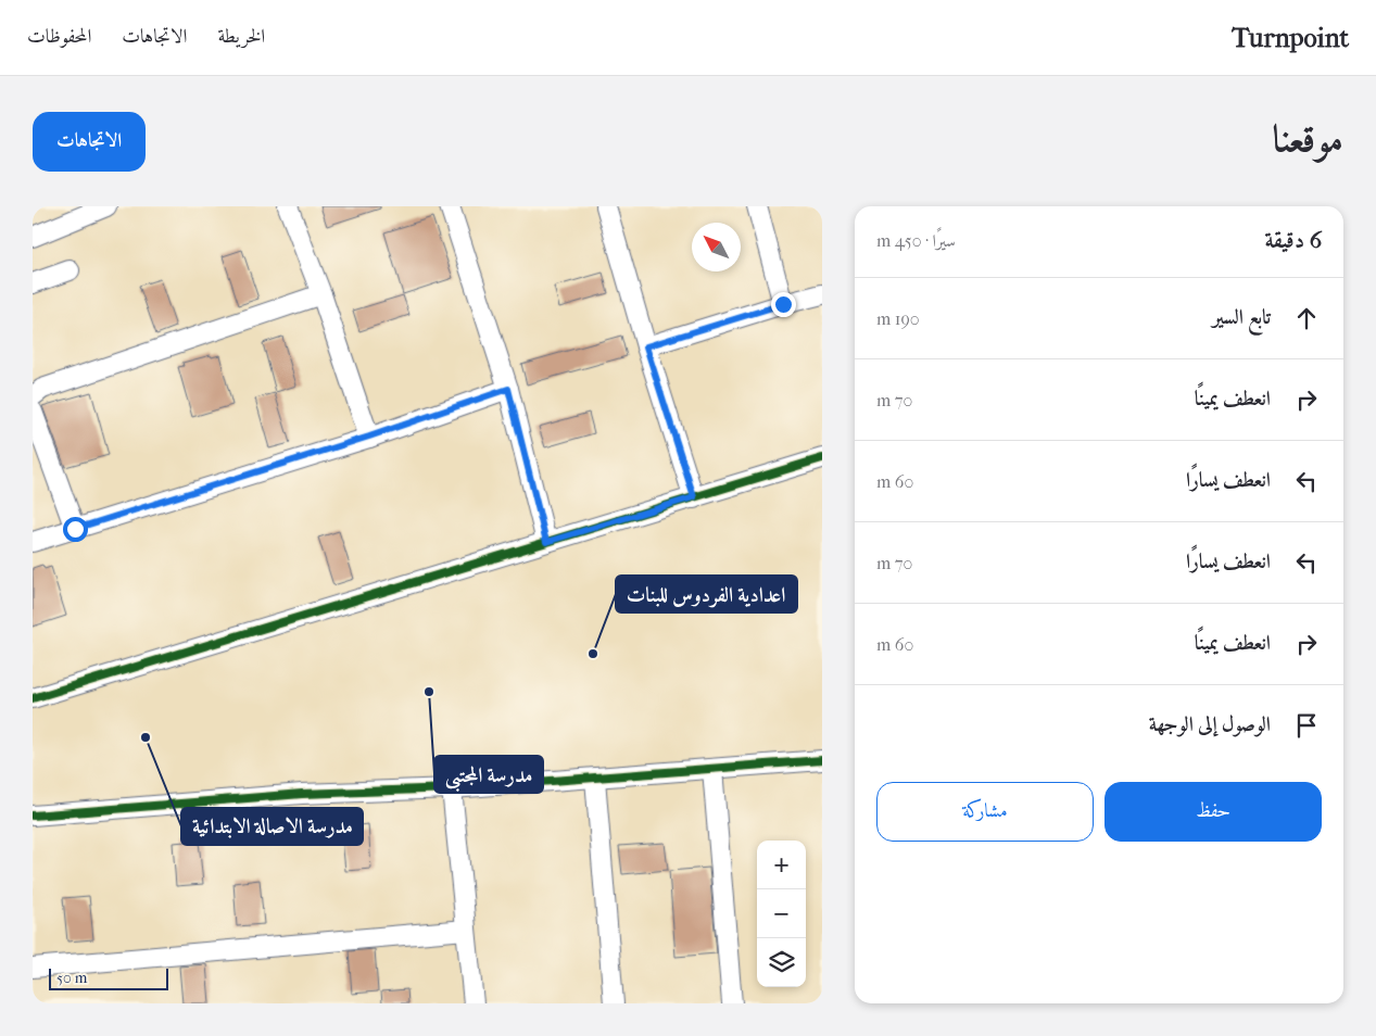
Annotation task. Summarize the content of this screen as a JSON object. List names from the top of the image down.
{
  "places": ["اعدادية الفردوس للبنات", "مدرسة المجتبى", "مدرسة الاصالة الابتدائية"],
  "scale_bar": "50 m",
  "north": "top left",
  "page": {
    "header": "Turnpoint",
    "nav": ["الخريطة", "الاتجاهات", "المحفوظات"],
    "title": "موقعنا",
    "buttons": [
      "الاتجاهات",
      ["حفظ", "مشاركة"]
    ],
    "heading": ["6 دقيقة", "سيرًا · 450 m"],
    "list": [
      ["تابع السير", "190 m"],
      ["انعطف يمينًا", "70 m"],
      ["انعطف يسارًا", "60 m"],
      ["انعطف يسارًا", "70 m"],
      ["انعطف يمينًا", "60 m"],
      "الوصول إلى الوجهة"
    ],
    "map_buttons": ["+", "−"],
    "scale": "50 m"
  }
}
